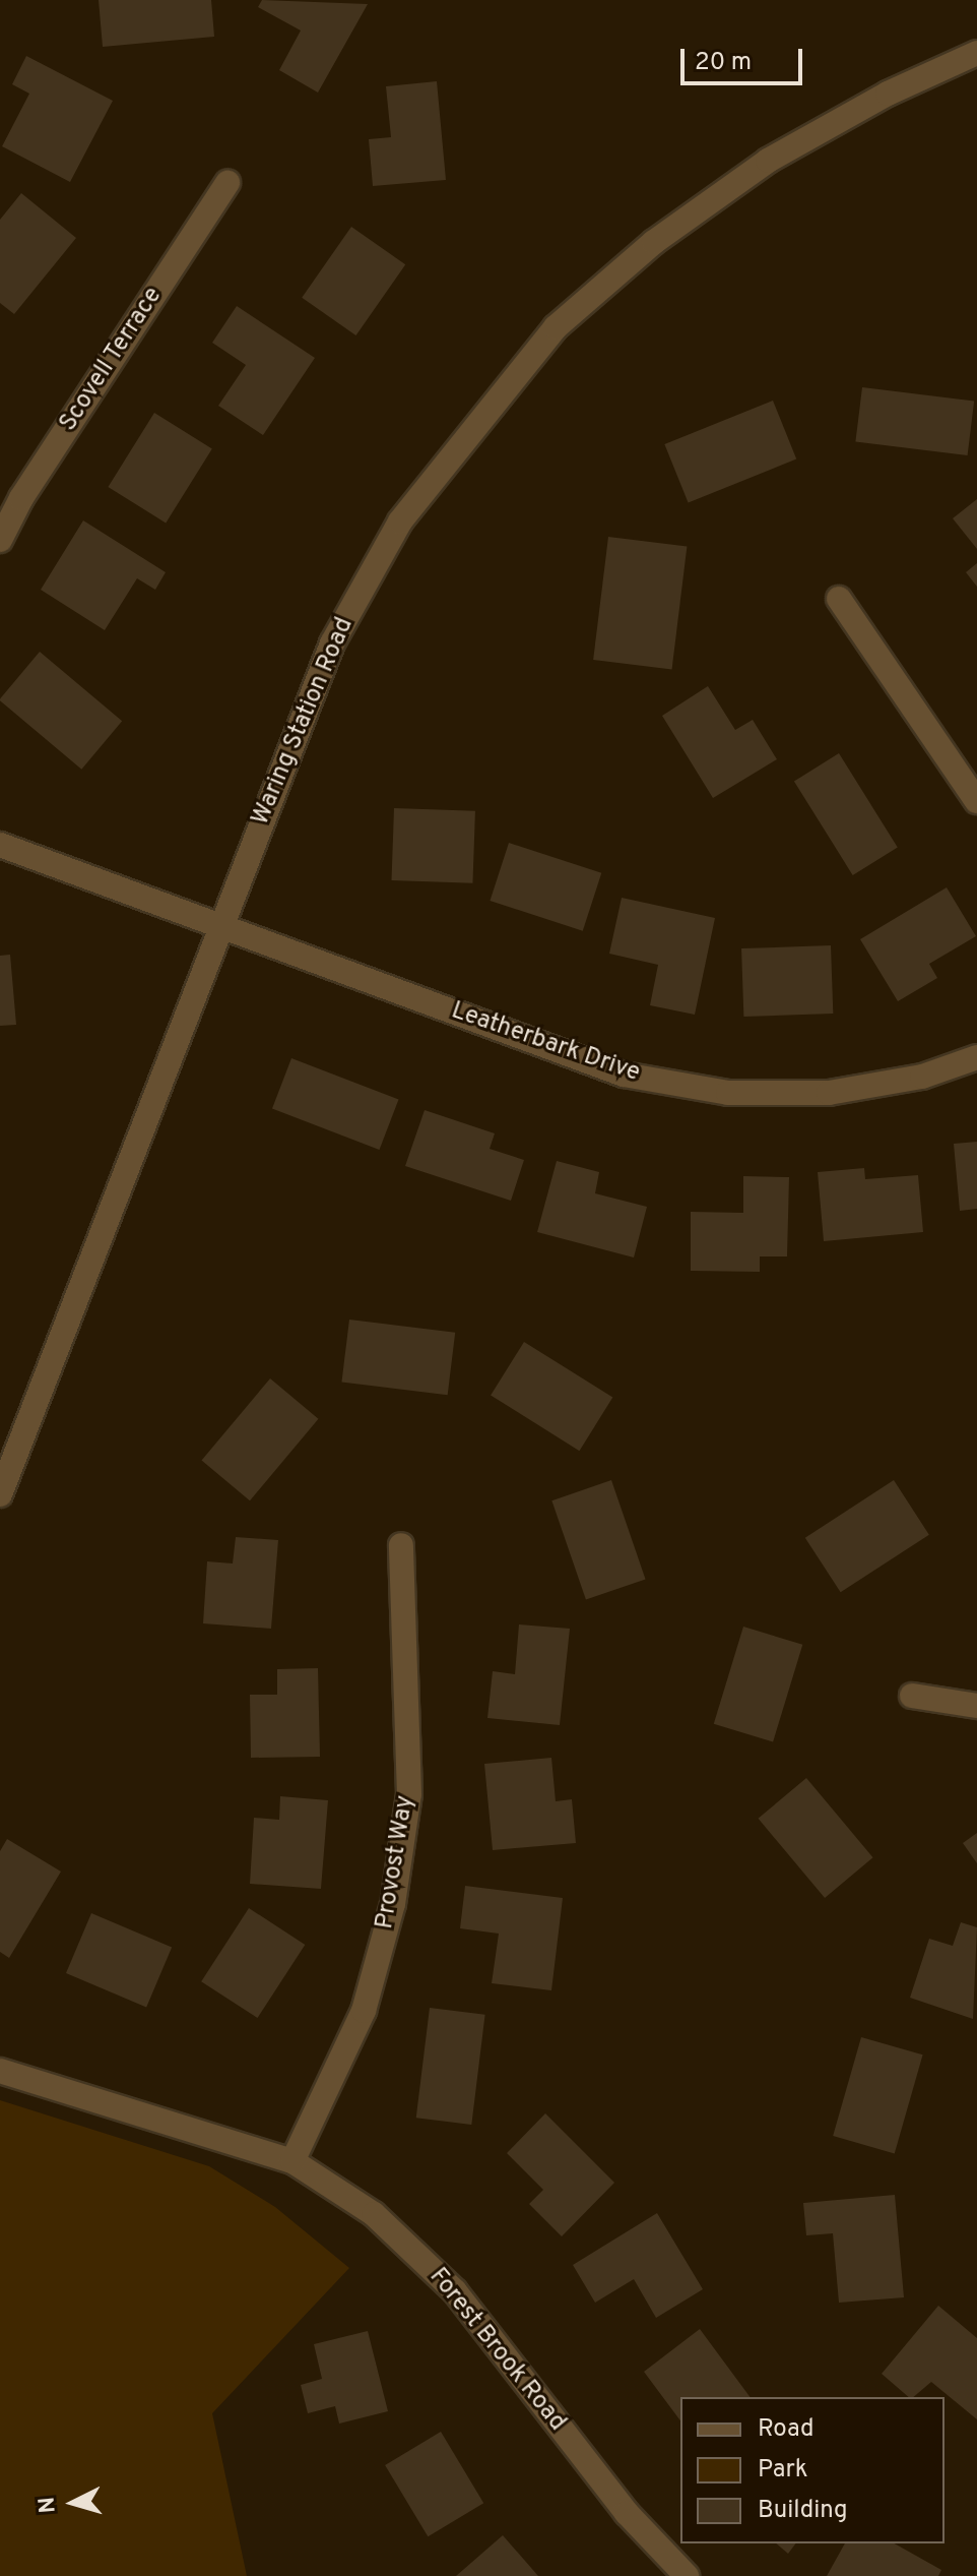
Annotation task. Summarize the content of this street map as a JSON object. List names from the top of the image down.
{
  "streets": {
    "street": [
      "Scovell Terrace",
      "Waring Station Road",
      "Leatherbark Drive",
      "Provost Way",
      "Forest Brook Road"
    ]
  },
  "crossings": [
    ["Waring Station Road", "Leatherbark Drive"],
    ["Provost Way", "Forest Brook Road"]
  ],
  "legend": ["Road", "Park", "Building"],
  "scale_bar": "20 m",
  "north": "left"
}
